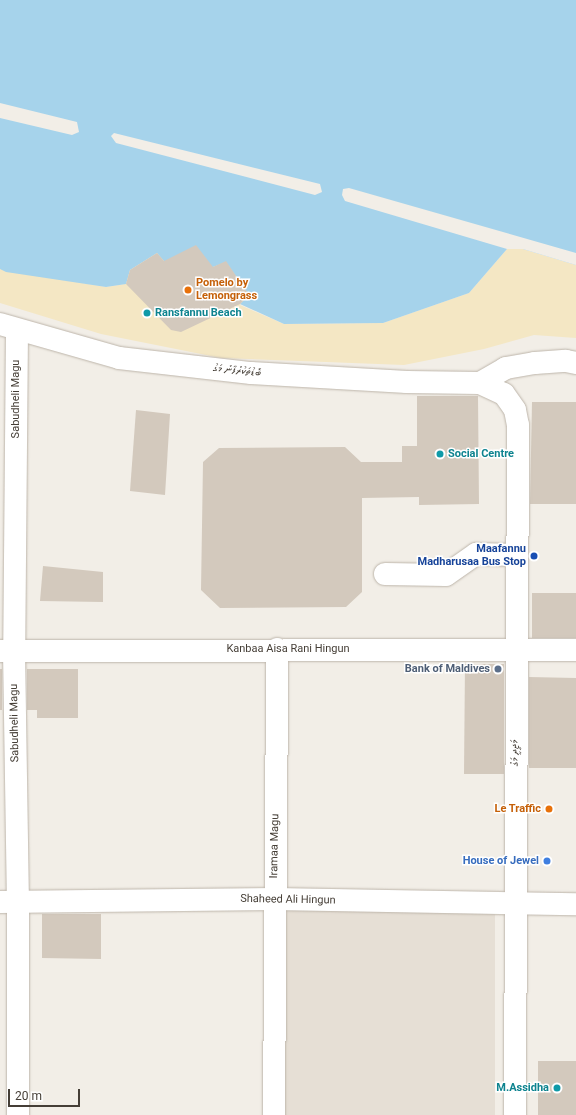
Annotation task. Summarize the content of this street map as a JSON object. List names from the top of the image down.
{
  "streets": {
    "street": [
      "ބޮޑުތަކުރުފާނު މަގު",
      "Sabudheli Magu",
      "Kanbaa Aisa Rani Hingun",
      "މަޖީދީ މަގު",
      "Iramaa Magu",
      "Shaheed Ali Hingun"
    ]
  },
  "crossings": [
    ["ބޮޑުތަކުރުފާނު މަގު", "Sabudheli Magu"],
    ["ބޮޑުތަކުރުފާނު މަގު", "މަޖީދީ މަގު"],
    ["Sabudheli Magu", "Kanbaa Aisa Rani Hingun"],
    ["Sabudheli Magu", "Shaheed Ali Hingun"],
    ["Kanbaa Aisa Rani Hingun", "މަޖީދީ މަގު"],
    ["Kanbaa Aisa Rani Hingun", "Iramaa Magu"],
    ["މަޖީދީ މަގު", "Shaheed Ali Hingun"],
    ["Iramaa Magu", "Shaheed Ali Hingun"]
  ],
  "places": [
    "Pomelo by Lemongrass",
    "Ransfannu Beach",
    "Social Centre",
    "Maafannu Madharusaa Bus Stop",
    "Bank of Maldives",
    "Le Traffic",
    "House of Jewel",
    "M.Assidha"
  ],
  "scale_bar": "20 m"
}
